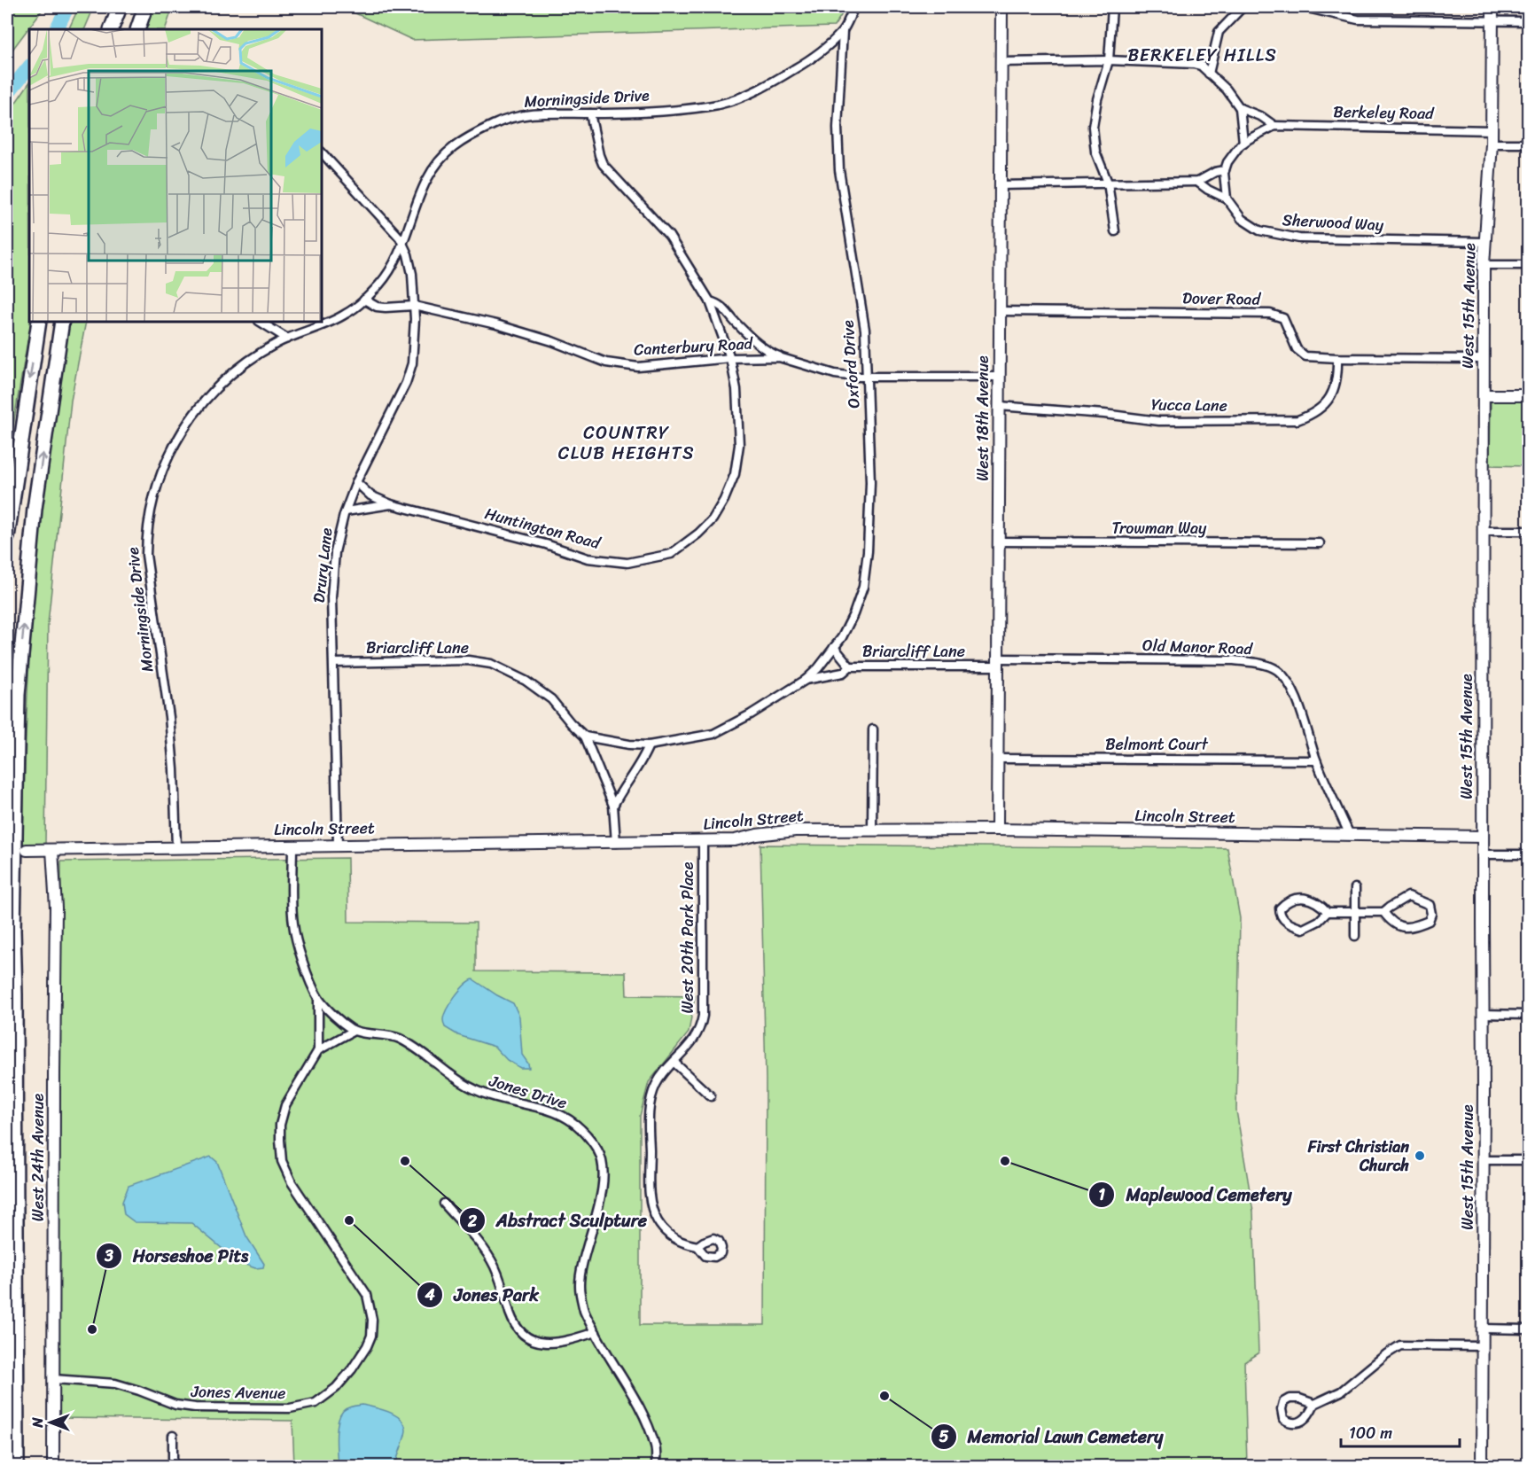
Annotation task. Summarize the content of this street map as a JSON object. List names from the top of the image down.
{
  "streets": {
    "street": [
      "Morningside Drive",
      "Berkeley Road",
      "Sherwood Way",
      "Dover Road",
      "West 15th Avenue",
      "Canterbury Road",
      "Oxford Drive",
      "Yucca Lane",
      "West 18th Avenue",
      "Huntington Road",
      "Trowman Way",
      "Drury Lane",
      "Old Manor Road",
      "Briarcliff Lane",
      "Belmont Court",
      "Lincoln Street",
      "West 20th Park Place",
      "Jones Drive",
      "West 24th Avenue",
      "Jones Avenue"
    ]
  },
  "crossings": [
    ["Morningside Drive", "Canterbury Road"],
    ["Morningside Drive", "Oxford Drive"],
    ["Morningside Drive", "Huntington Road"],
    ["Morningside Drive", "Drury Lane"],
    ["Morningside Drive", "Lincoln Street"],
    ["Berkeley Road", "West 15th Avenue"],
    ["Sherwood Way", "West 15th Avenue"],
    ["Dover Road", "West 15th Avenue"],
    ["Dover Road", "Yucca Lane"],
    ["Dover Road", "West 18th Avenue"],
    ["West 15th Avenue", "Lincoln Street"],
    ["Canterbury Road", "Oxford Drive"],
    ["Canterbury Road", "West 18th Avenue"],
    ["Canterbury Road", "Huntington Road"],
    ["Canterbury Road", "Drury Lane"],
    ["Oxford Drive", "Briarcliff Lane"],
    ["Yucca Lane", "West 18th Avenue"],
    ["West 18th Avenue", "Trowman Way"],
    ["West 18th Avenue", "Old Manor Road"],
    ["West 18th Avenue", "Briarcliff Lane"],
    ["West 18th Avenue", "Belmont Court"],
    ["West 18th Avenue", "Lincoln Street"],
    ["Huntington Road", "Drury Lane"],
    ["Drury Lane", "Briarcliff Lane"],
    ["Drury Lane", "Lincoln Street"],
    ["Old Manor Road", "Briarcliff Lane"],
    ["Old Manor Road", "Belmont Court"],
    ["Old Manor Road", "Lincoln Street"],
    ["Lincoln Street", "West 20th Park Place"],
    ["Lincoln Street", "Jones Drive"],
    ["Lincoln Street", "West 24th Avenue"],
    ["West 24th Avenue", "Jones Avenue"]
  ],
  "districts": ["BERKELEY HILLS", "COUNTRY CLUB HEIGHTS"],
  "places": [
    "First Christian Church",
    "Abstract Sculpture",
    "Maplewood Cemetery",
    "Jones Park",
    "Horseshoe Pits",
    "Memorial Lawn Cemetery"
  ],
  "scale_bar": "100 m",
  "north": "left"
}
